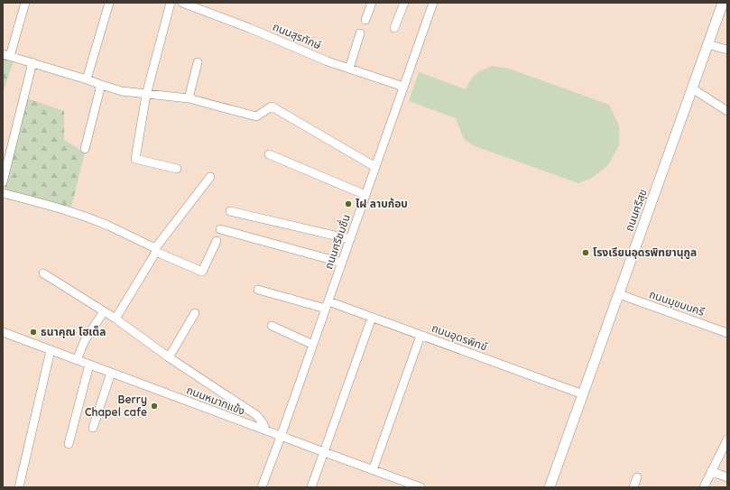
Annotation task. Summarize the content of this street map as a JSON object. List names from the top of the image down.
{
  "streets": {
    "main road": ["ถนนศรีสุข"],
    "street": [
      "ถนนสุรทักษ์",
      "ถนนศรีชมชื่น",
      "ถนนมุขมนครี",
      "ถนนอุดรพิทข์",
      "ถนนหมากแข้ง"
    ]
  },
  "crossings": [
    ["ถนนสุรทักษ์", "ถนนศรีชมชื่น"],
    ["ถนนศรีสุข", "ถนนมุขมนครี"],
    ["ถนนศรีสุข", "ถนนอุดรพิทข์"],
    ["ถนนศรีชมชื่น", "ถนนอุดรพิทข์"],
    ["ถนนศรีชมชื่น", "ถนนหมากแข้ง"]
  ],
  "places": [
    "ไฝ ลาบก้อบ",
    "โรงเรียนอุดรพิทยานุกูล",
    "ธนาคุณ โฮเต็ล",
    "Berry Chapel cafe"
  ]
}
